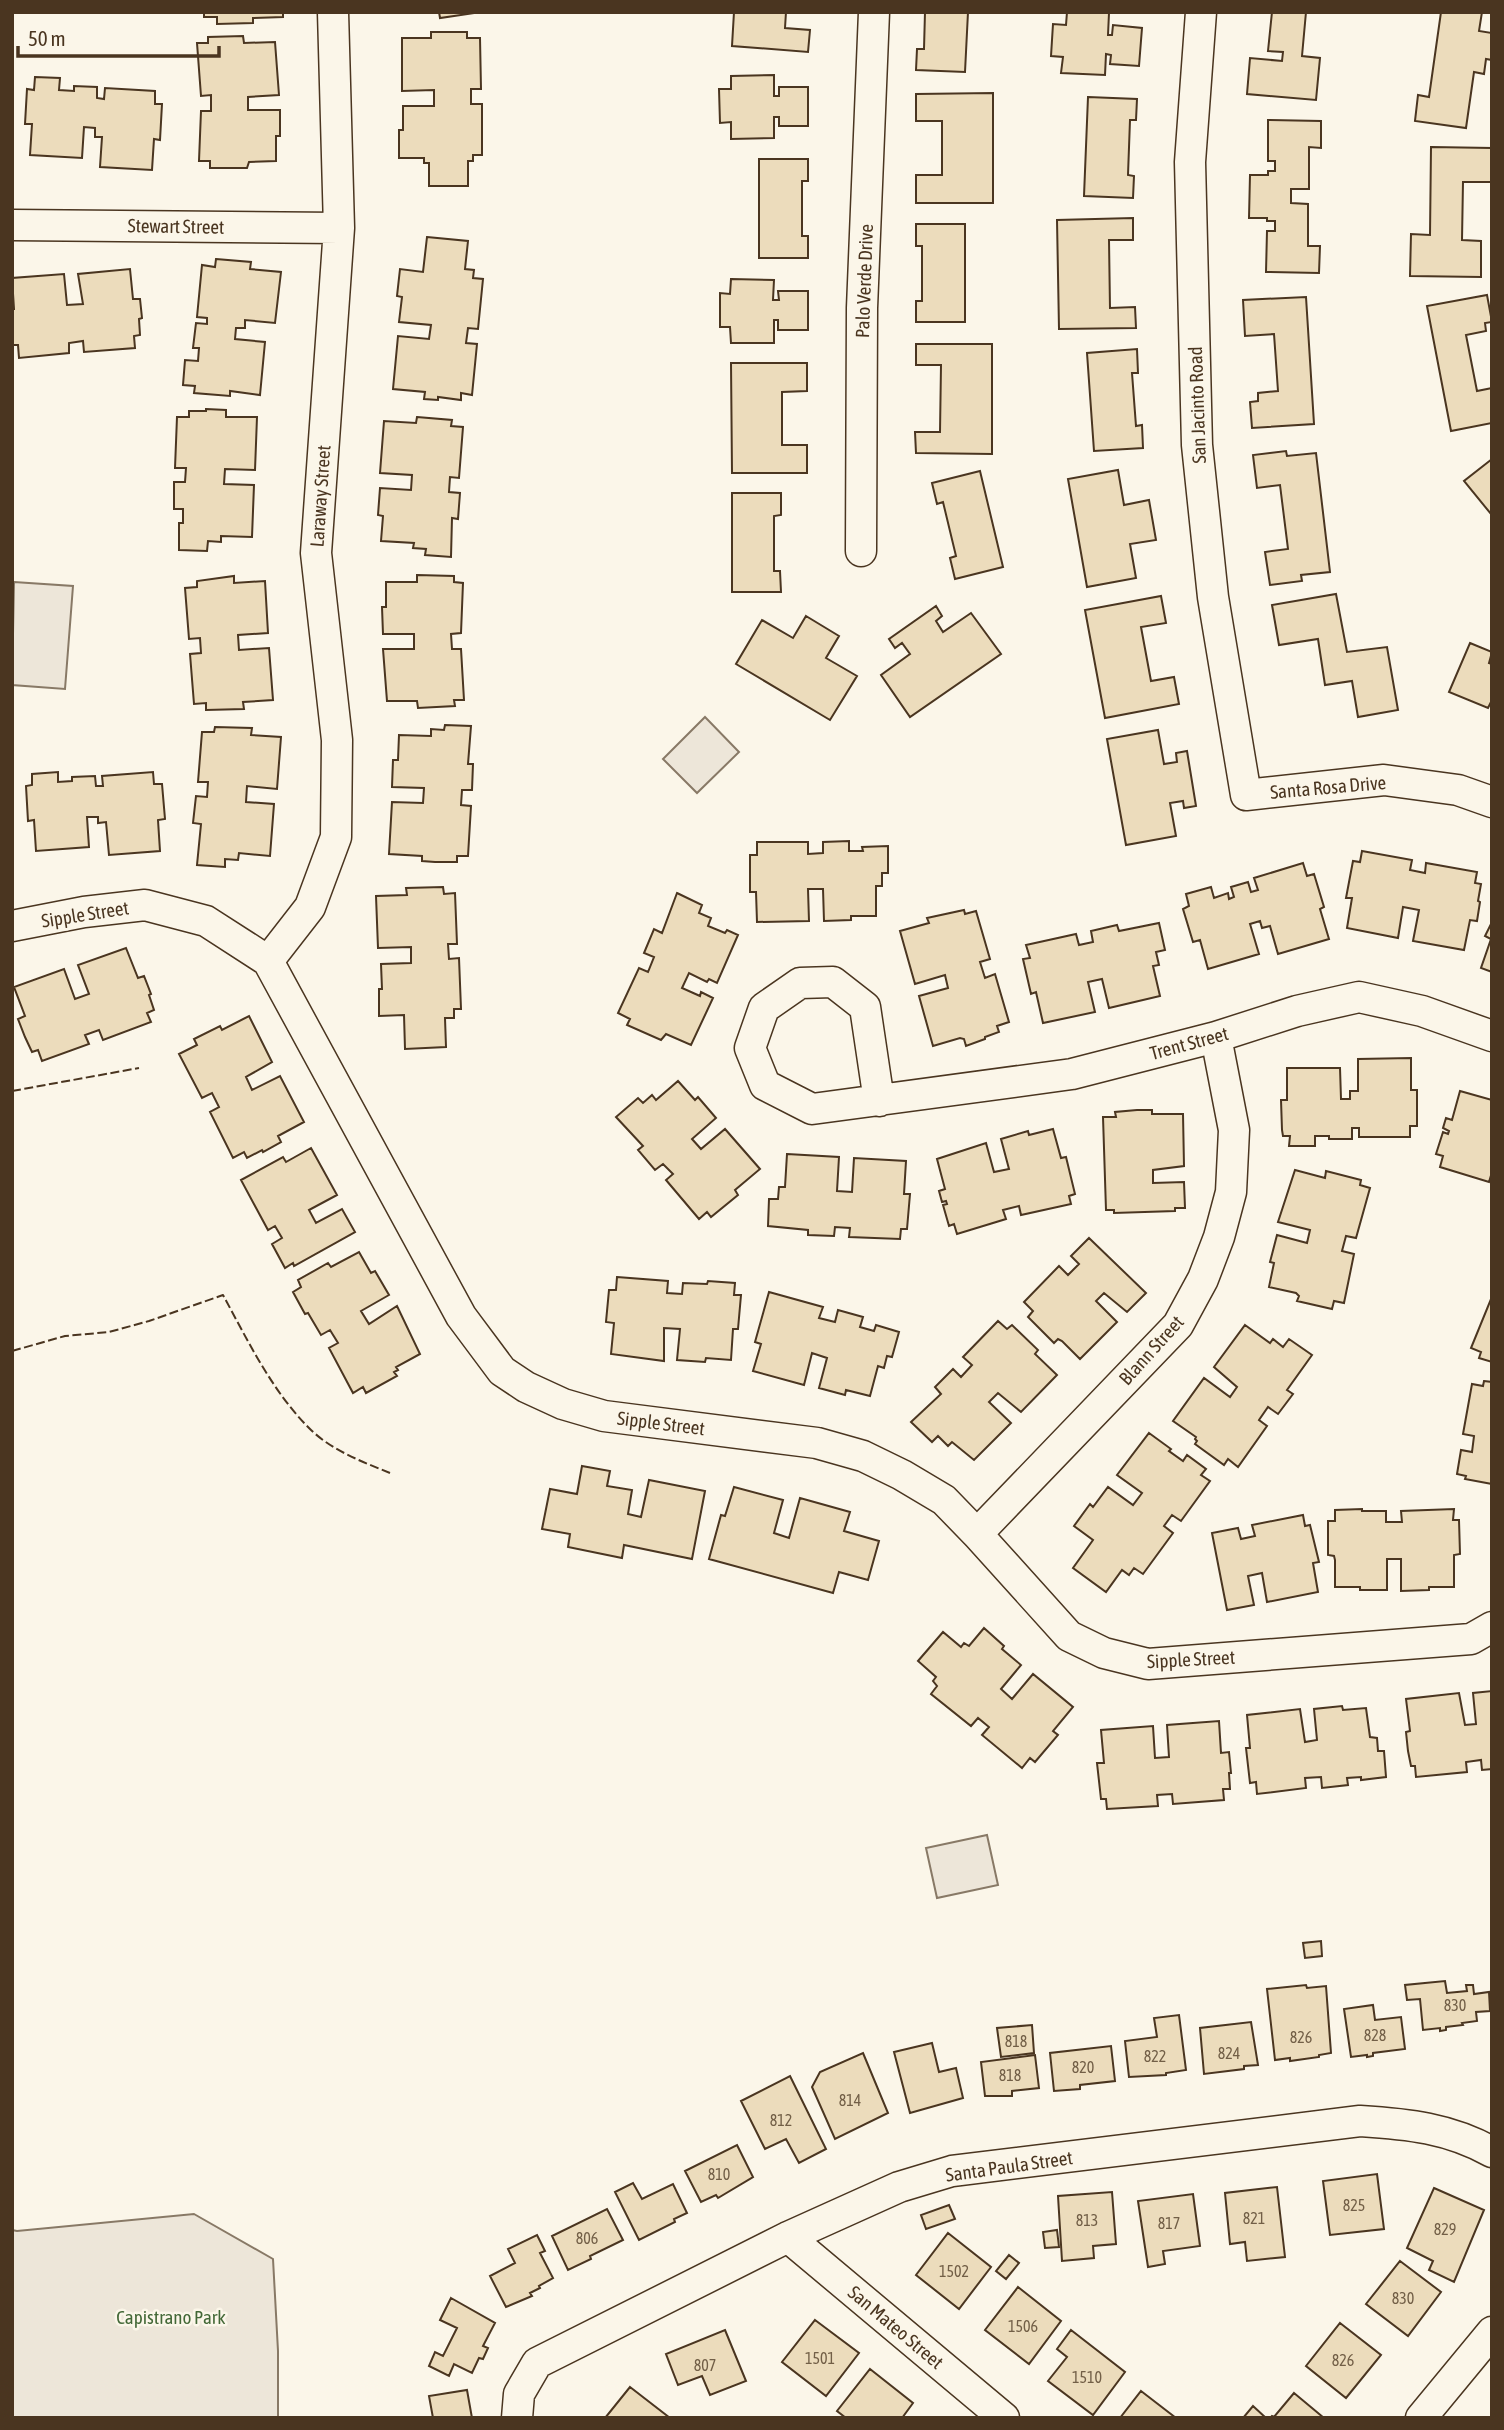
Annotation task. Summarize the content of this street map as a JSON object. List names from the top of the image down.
{
  "streets": {
    "street": [
      "Stewart Street",
      "Palo Verde Drive",
      "San Jacinto Road",
      "Laraway Street",
      "Santa Rosa Drive",
      "Sipple Street",
      "Trent Street",
      "Blann Street",
      "Santa Paula Street",
      "San Mateo Street"
    ]
  },
  "crossings": [
    ["Stewart Street", "Laraway Street"],
    ["San Jacinto Road", "Santa Rosa Drive"],
    ["Laraway Street", "Sipple Street"],
    ["Sipple Street", "Blann Street"],
    ["Trent Street", "Blann Street"],
    ["Santa Paula Street", "San Mateo Street"]
  ],
  "parks": ["Capistrano Park"],
  "house_numbers": [
    "830",
    "828",
    "826",
    "818",
    "824",
    "822",
    "820",
    "818",
    "814",
    "812",
    "810",
    "825",
    "821",
    "813",
    "817",
    "829",
    "806",
    "1502",
    "830",
    "1506",
    "1501",
    "826",
    "807",
    "1510"
  ],
  "scale_bar": "50 m"
}
